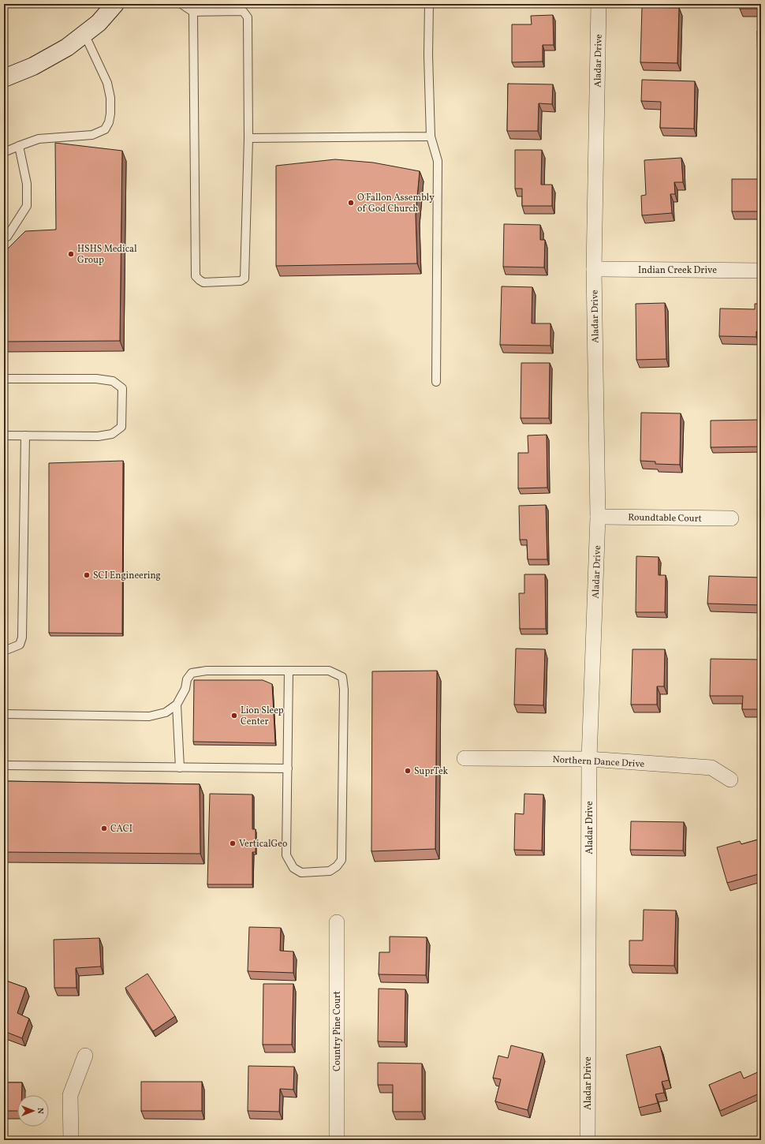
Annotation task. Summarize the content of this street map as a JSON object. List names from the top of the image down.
{
  "streets": {
    "street": [
      "Aladar Drive",
      "Indian Creek Drive",
      "Roundtable Court",
      "Northern Dance Drive",
      "Country Pine Court"
    ]
  },
  "crossings": [
    ["Aladar Drive", "Indian Creek Drive"],
    ["Aladar Drive", "Roundtable Court"],
    ["Aladar Drive", "Northern Dance Drive"]
  ],
  "places": [
    "O'Fallon Assembly of God Church",
    "HSHS Medical Group",
    "SCI Engineering",
    "Lion Sleep Center",
    "SuprTek",
    "CACI",
    "VerticalGeo"
  ],
  "north": "right"
}
